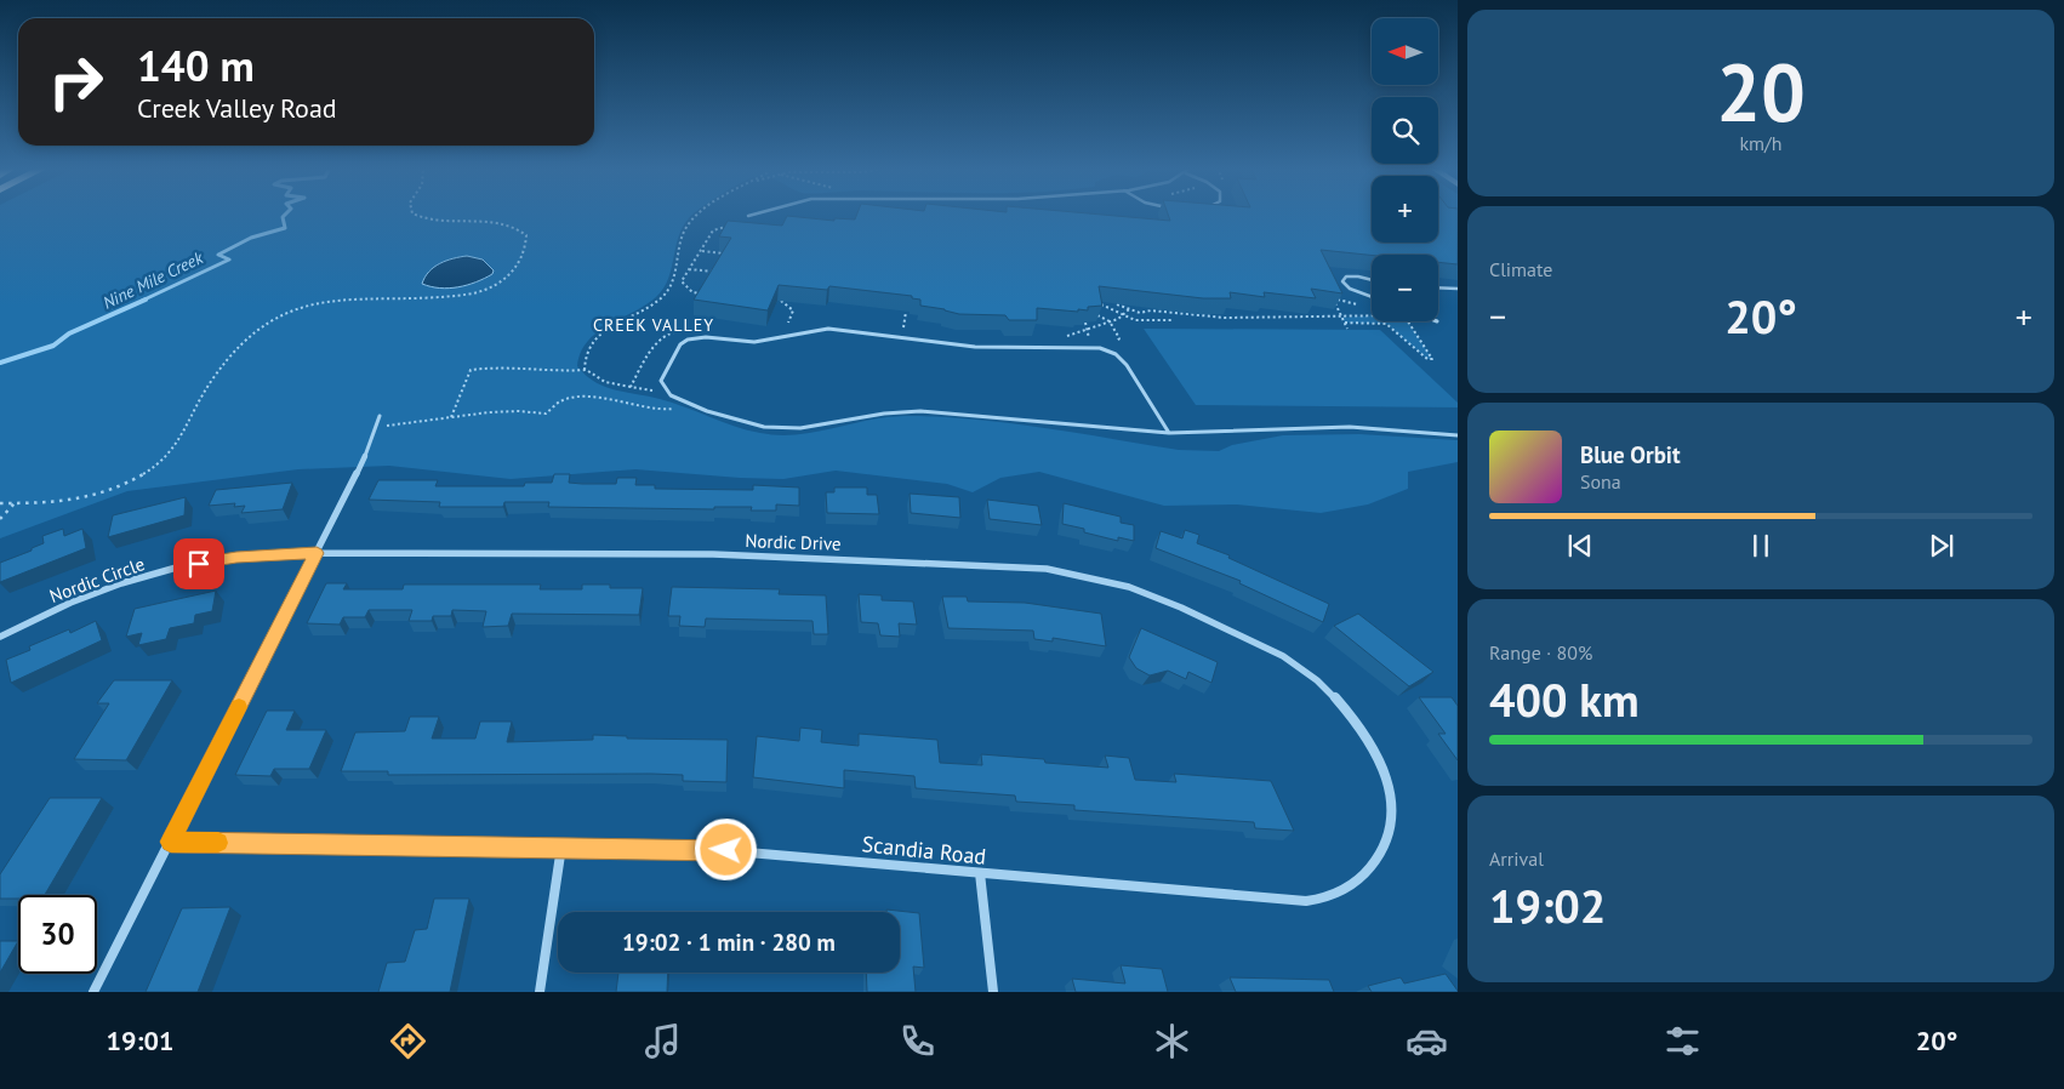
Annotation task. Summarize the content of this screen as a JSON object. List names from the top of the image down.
{
  "streets": {
    "street": ["Nordic Drive", "Nordic Circle", "Scandia Road"]
  },
  "crossings": [
    ["Nordic Drive", "Nordic Circle"],
    ["Nordic Drive", "Scandia Road"]
  ],
  "districts": ["CREEK VALLEY"],
  "water": ["Nine Mile Creek"],
  "north": "left",
  "page": {
    "tile": [
      ["20", "km/h"],
      "Climate",
      ["Range · 80%", "400 km"],
      ["Arrival", "19:02"]
    ],
    "map_buttons": ["+", "−"],
    "turn": ["140 m", "Creek Valley Road"],
    "heat": ["−", "20°", "+"],
    "song": ["Blue Orbit", "Sona"],
    "limit": "30",
    "trip": "19:02 · 1 min · 280 m",
    "tabs": ["19:01", "20°"]
  }
}
